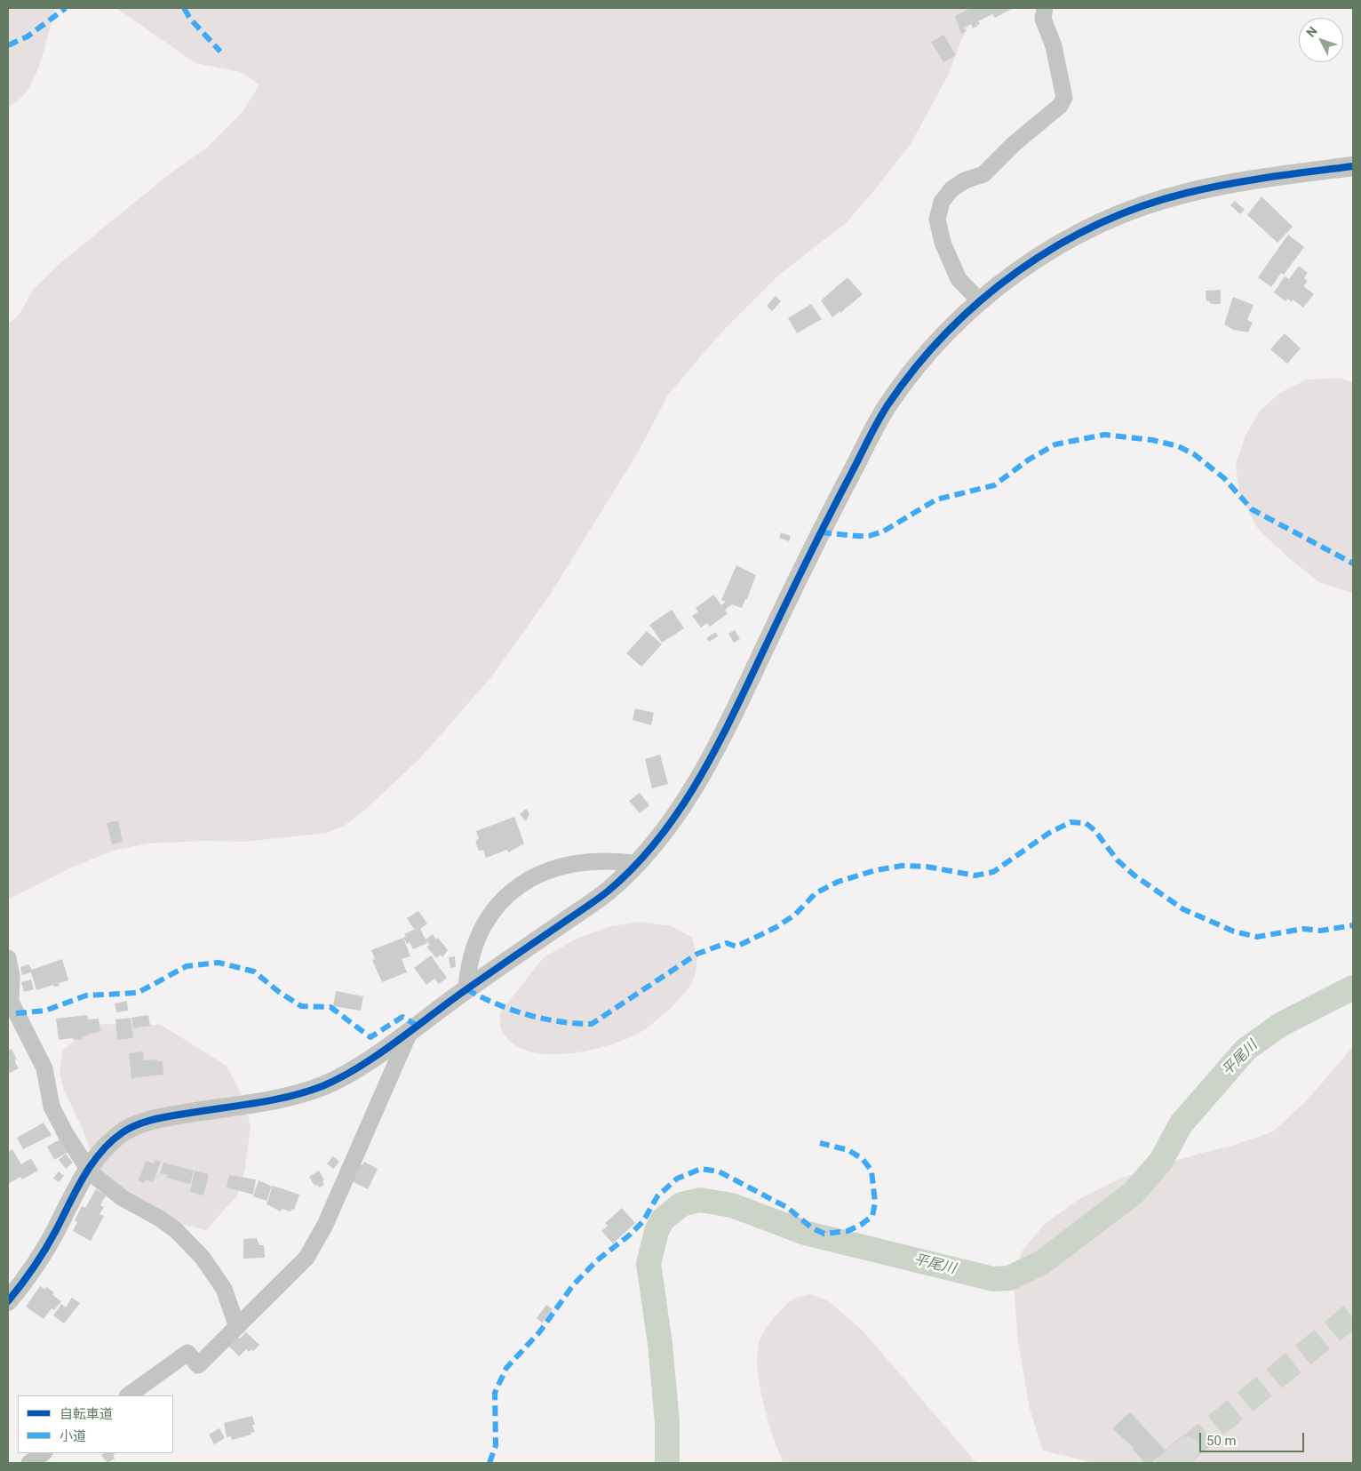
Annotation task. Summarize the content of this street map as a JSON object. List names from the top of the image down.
{
  "water": ["平尾川"],
  "legend": ["自転車道", "小道"],
  "scale_bar": "50 m",
  "north": "top left"
}
